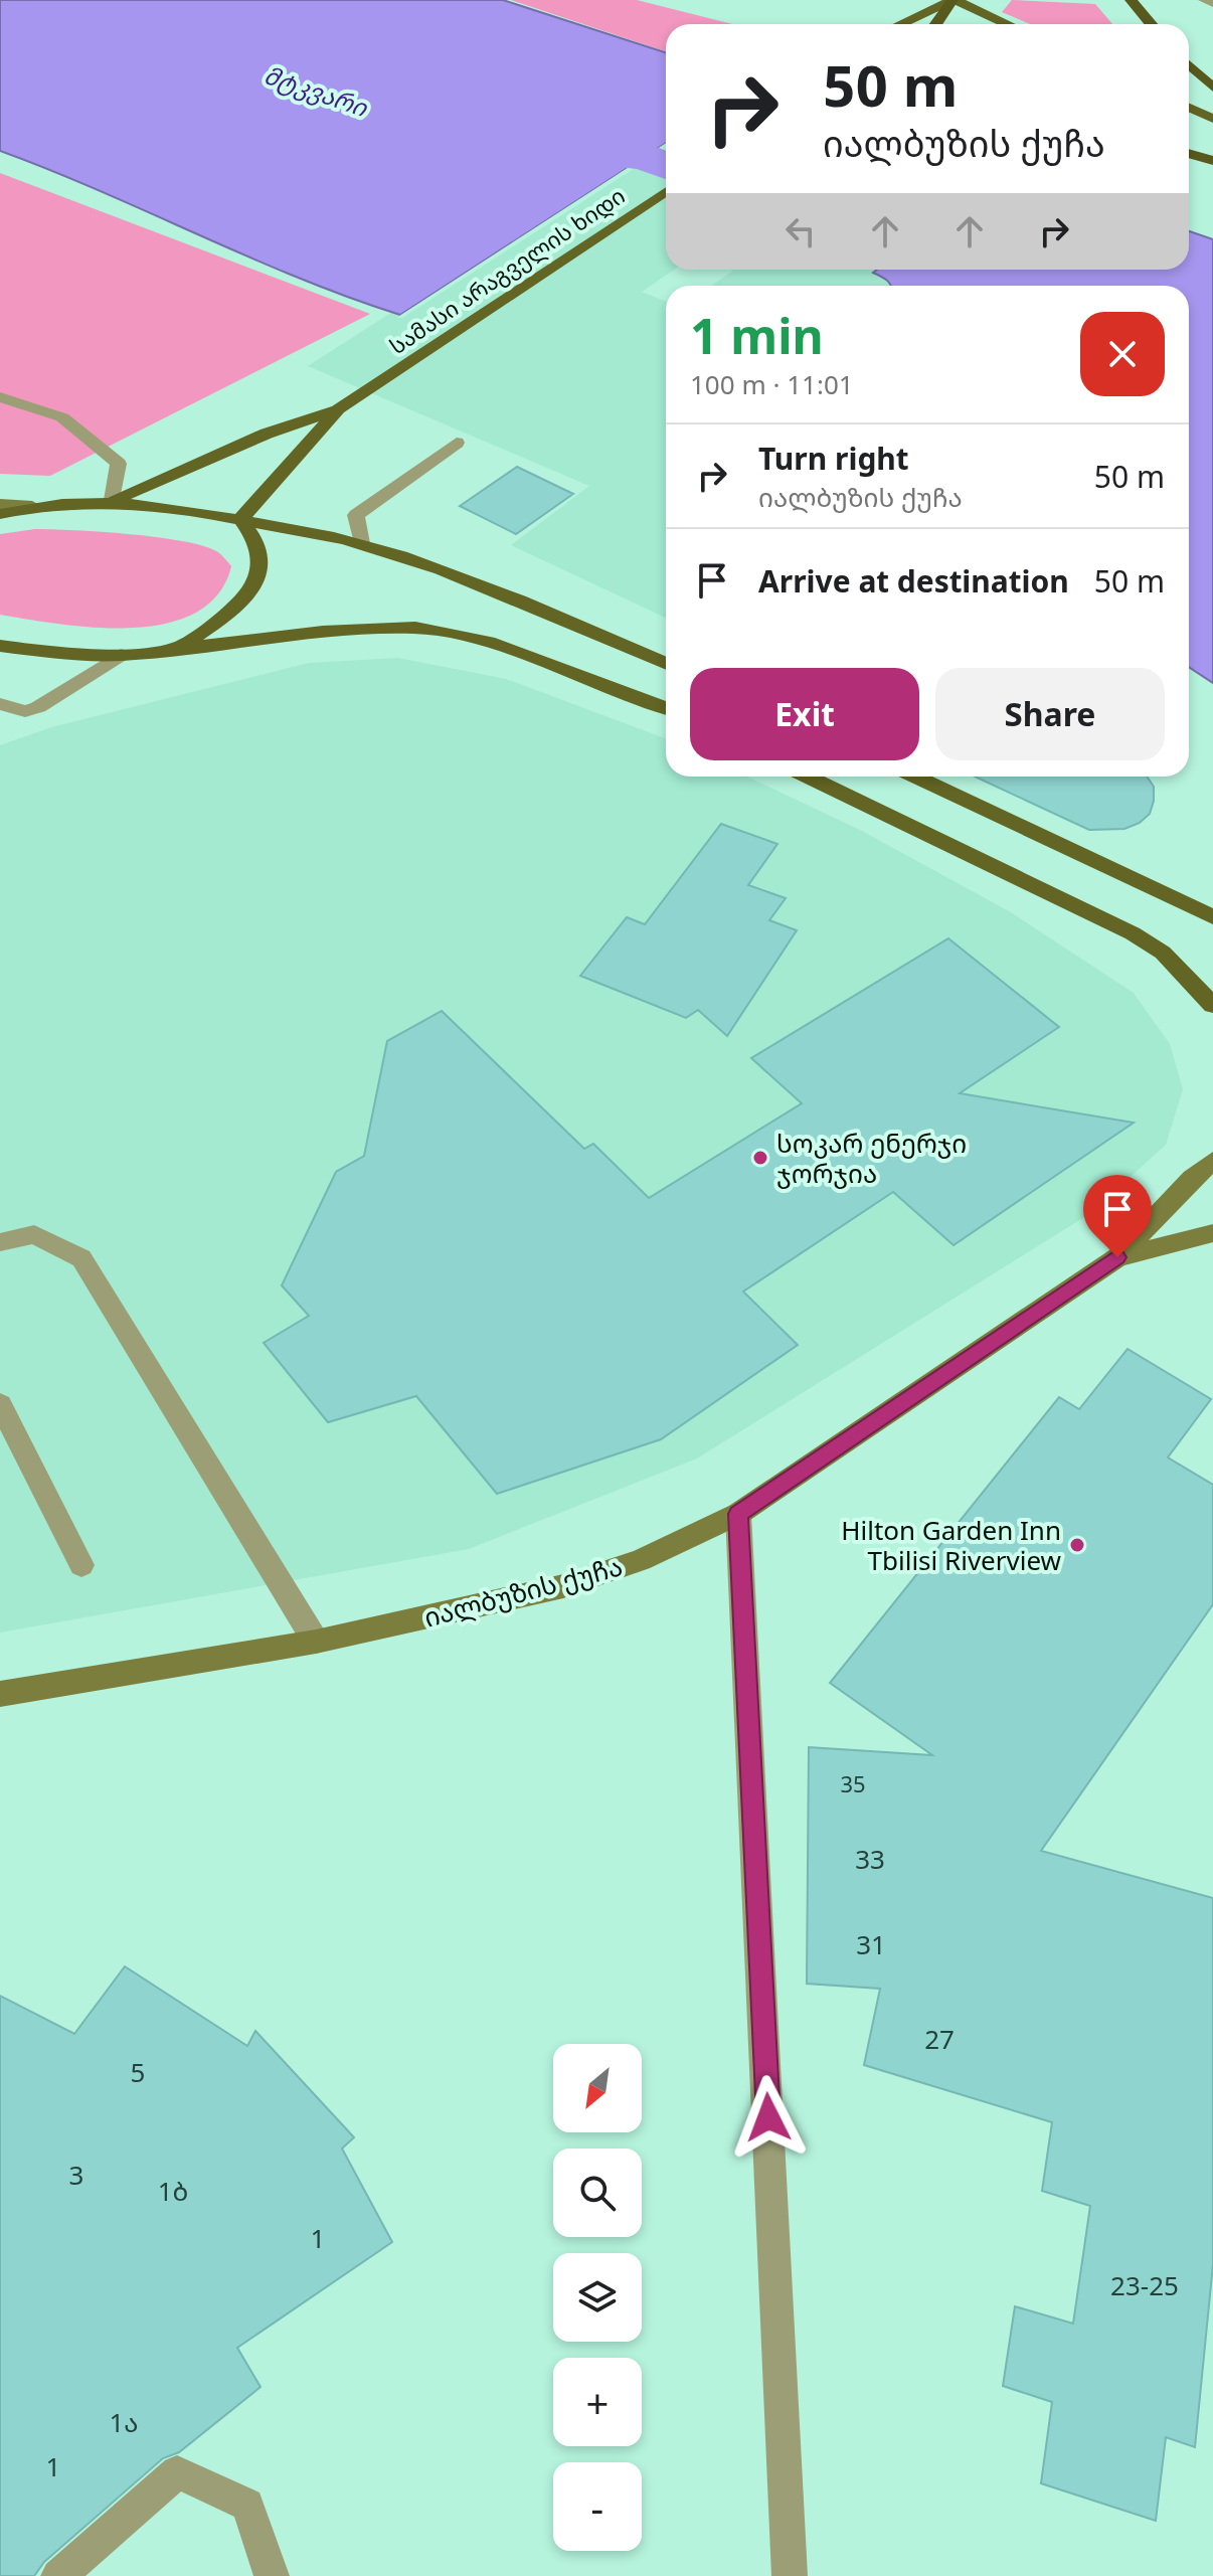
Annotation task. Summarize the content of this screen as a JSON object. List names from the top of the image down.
{
  "streets": {
    "main road": ["სამასი არაგველის ხიდი", "იალბუზის ქუჩა"]
  },
  "water": ["მტკვარი"],
  "places": ["სოკარ ენერჯი ჯორჯია", "Hilton Garden Inn Tbilisi Riverview"],
  "house_numbers": [
    "35",
    "33",
    "31",
    "27",
    "5",
    "3",
    "1ბ",
    "1",
    "23-25",
    "1ა",
    "1"
  ],
  "north": "bottom left",
  "page": {
    "turn": ["50 m", "იალბუზის ქუჩა"],
    "heading": ["1 min", "100 m · 11:01"],
    "list": [
      {
        "name": "Turn right",
        "note": "იალბუზის ქუჩა",
        "value": "50 m"
      },
      {
        "name": "Arrive at destination",
        "value": "50 m"
      }
    ],
    "buttons": ["Exit", "Share"],
    "map_buttons": ["+", "−"]
  }
}
